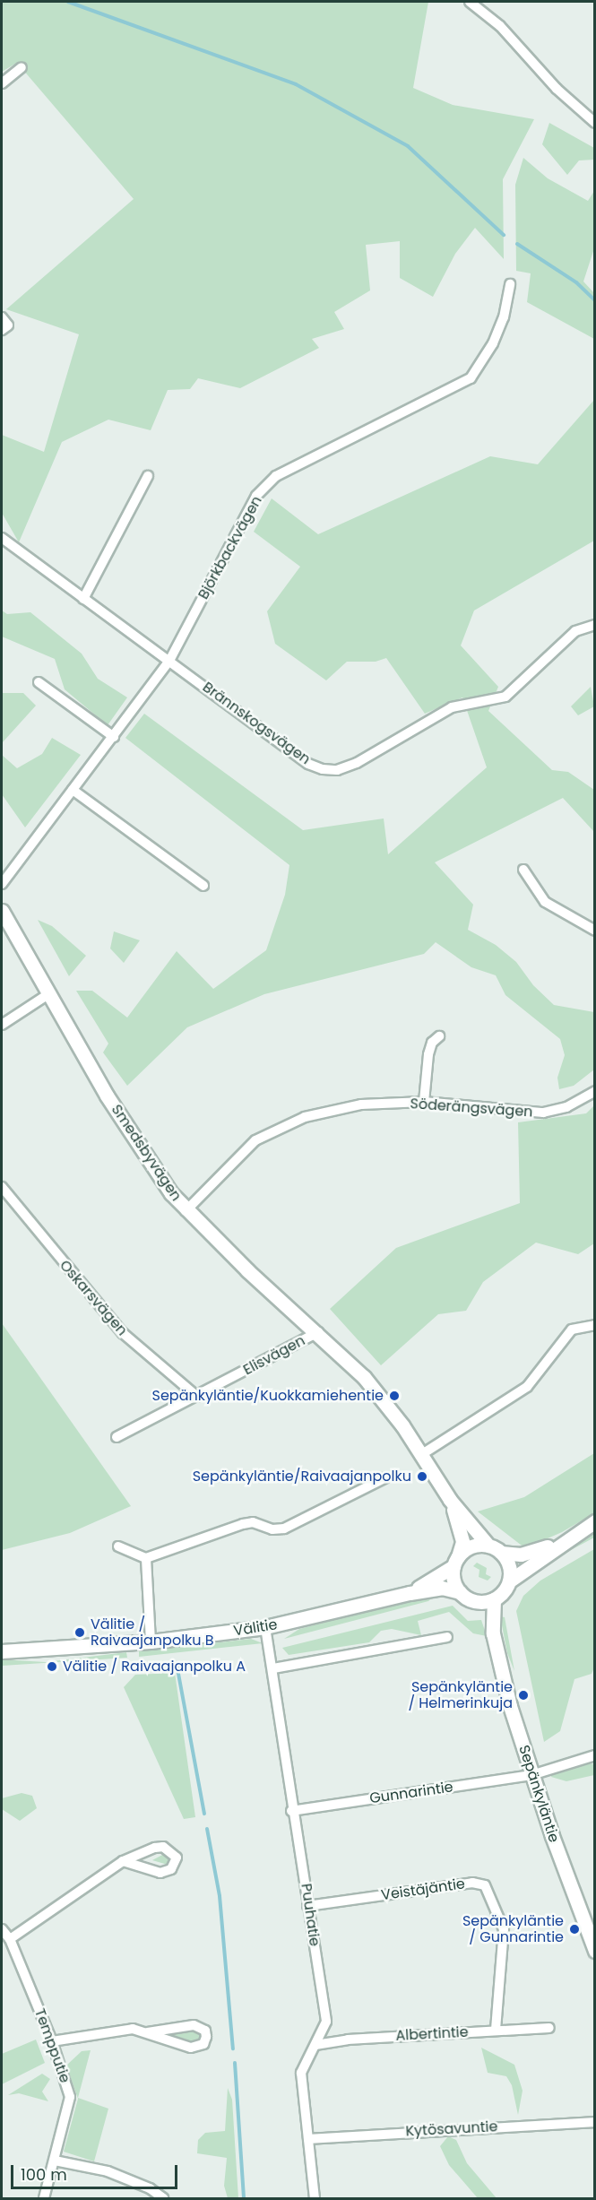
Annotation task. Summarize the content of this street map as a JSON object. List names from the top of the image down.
{
  "streets": {
    "main road": ["Smedsbyvägen", "Välitie", "Sepänkyläntie"],
    "street": [
      "Björkbackvägen",
      "Brännskogsvägen",
      "Söderängsvägen",
      "Oskarsvägen",
      "Elisvägen",
      "Gunnarintie",
      "Veistäjäntie",
      "Puuhatie",
      "Albertintie",
      "Tempputie",
      "Kytösavuntie"
    ]
  },
  "crossings": [
    ["Björkbackvägen", "Brännskogsvägen"],
    ["Söderängsvägen", "Smedsbyvägen"],
    ["Smedsbyvägen", "Elisvägen"],
    ["Oskarsvägen", "Elisvägen"],
    ["Välitie", "Sepänkyläntie"],
    ["Välitie", "Puuhatie"],
    ["Gunnarintie", "Sepänkyläntie"],
    ["Gunnarintie", "Puuhatie"],
    ["Veistäjäntie", "Puuhatie"],
    ["Veistäjäntie", "Albertintie"],
    ["Puuhatie", "Albertintie"],
    ["Puuhatie", "Kytösavuntie"]
  ],
  "places": [
    "Sepänkyläntie/Kuokkamiehentie",
    "Sepänkyläntie/Raivaajanpolku",
    "Välitie / Raivaajanpolku B",
    "Välitie / Raivaajanpolku A",
    "Sepänkyläntie / Helmerinkuja",
    "Sepänkyläntie / Gunnarintie"
  ],
  "scale_bar": "100 m"
}
